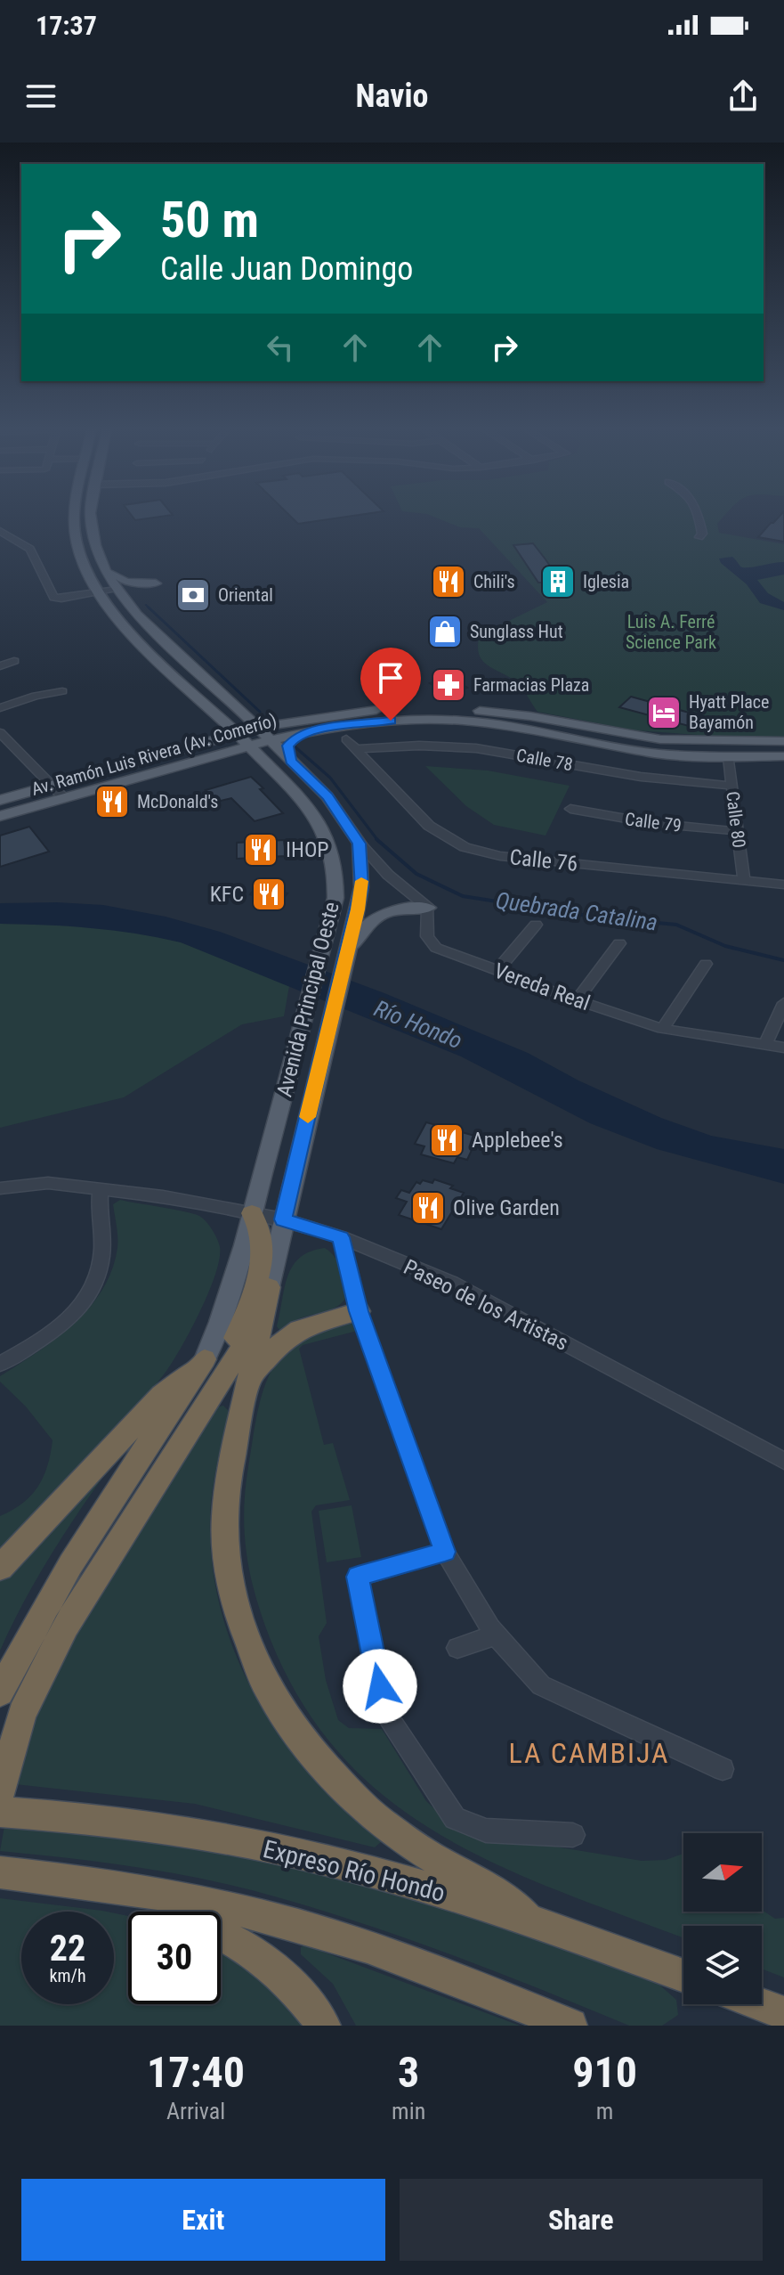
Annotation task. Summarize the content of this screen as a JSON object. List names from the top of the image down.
{
  "streets": {
    "highway": ["Expreso Río Hondo"],
    "main road": ["Av. Ramón Luis Rivera (Av. Comerío)", "Avenida Principal Oeste"],
    "street": [
      "Calle 78",
      "Calle 80",
      "Calle 79",
      "Calle 76",
      "Vereda Real",
      "Paseo de los Artistas"
    ]
  },
  "crossings": [
    ["Av. Ramón Luis Rivera (Av. Comerío)", "Calle 80"],
    ["Av. Ramón Luis Rivera (Av. Comerío)", "Avenida Principal Oeste"],
    ["Calle 78", "Calle 80"],
    ["Calle 78", "Calle 76"],
    ["Calle 80", "Calle 79"],
    ["Calle 80", "Calle 76"],
    ["Avenida Principal Oeste", "Paseo de los Artistas"]
  ],
  "districts": ["LA CAMBIJA"],
  "water": ["Quebrada Catalina", "Río Hondo"],
  "parks": ["Luis A. Ferré Science Park"],
  "places": {
    "restaurant": [
      "Chili's",
      "McDonald's",
      "IHOP",
      "KFC",
      "Applebee's",
      "Olive Garden"
    ],
    "building": ["Iglesia"],
    "bank": ["Oriental"],
    "shop": ["Sunglass Hut"],
    "pharmacy": ["Farmacias Plaza"],
    "hotel": ["Hyatt Place Bayamón"]
  },
  "north": "right",
  "page": {
    "status": "17:37",
    "header": "Navio",
    "turn": ["50 m", "Calle Juan Domingo"],
    "speed": "22 km/h",
    "limit": "30",
    "eta": [
      "17:40",
      "Arrival",
      "3",
      "min",
      "910",
      "m"
    ],
    "buttons": ["Exit", "Share"]
  }
}
